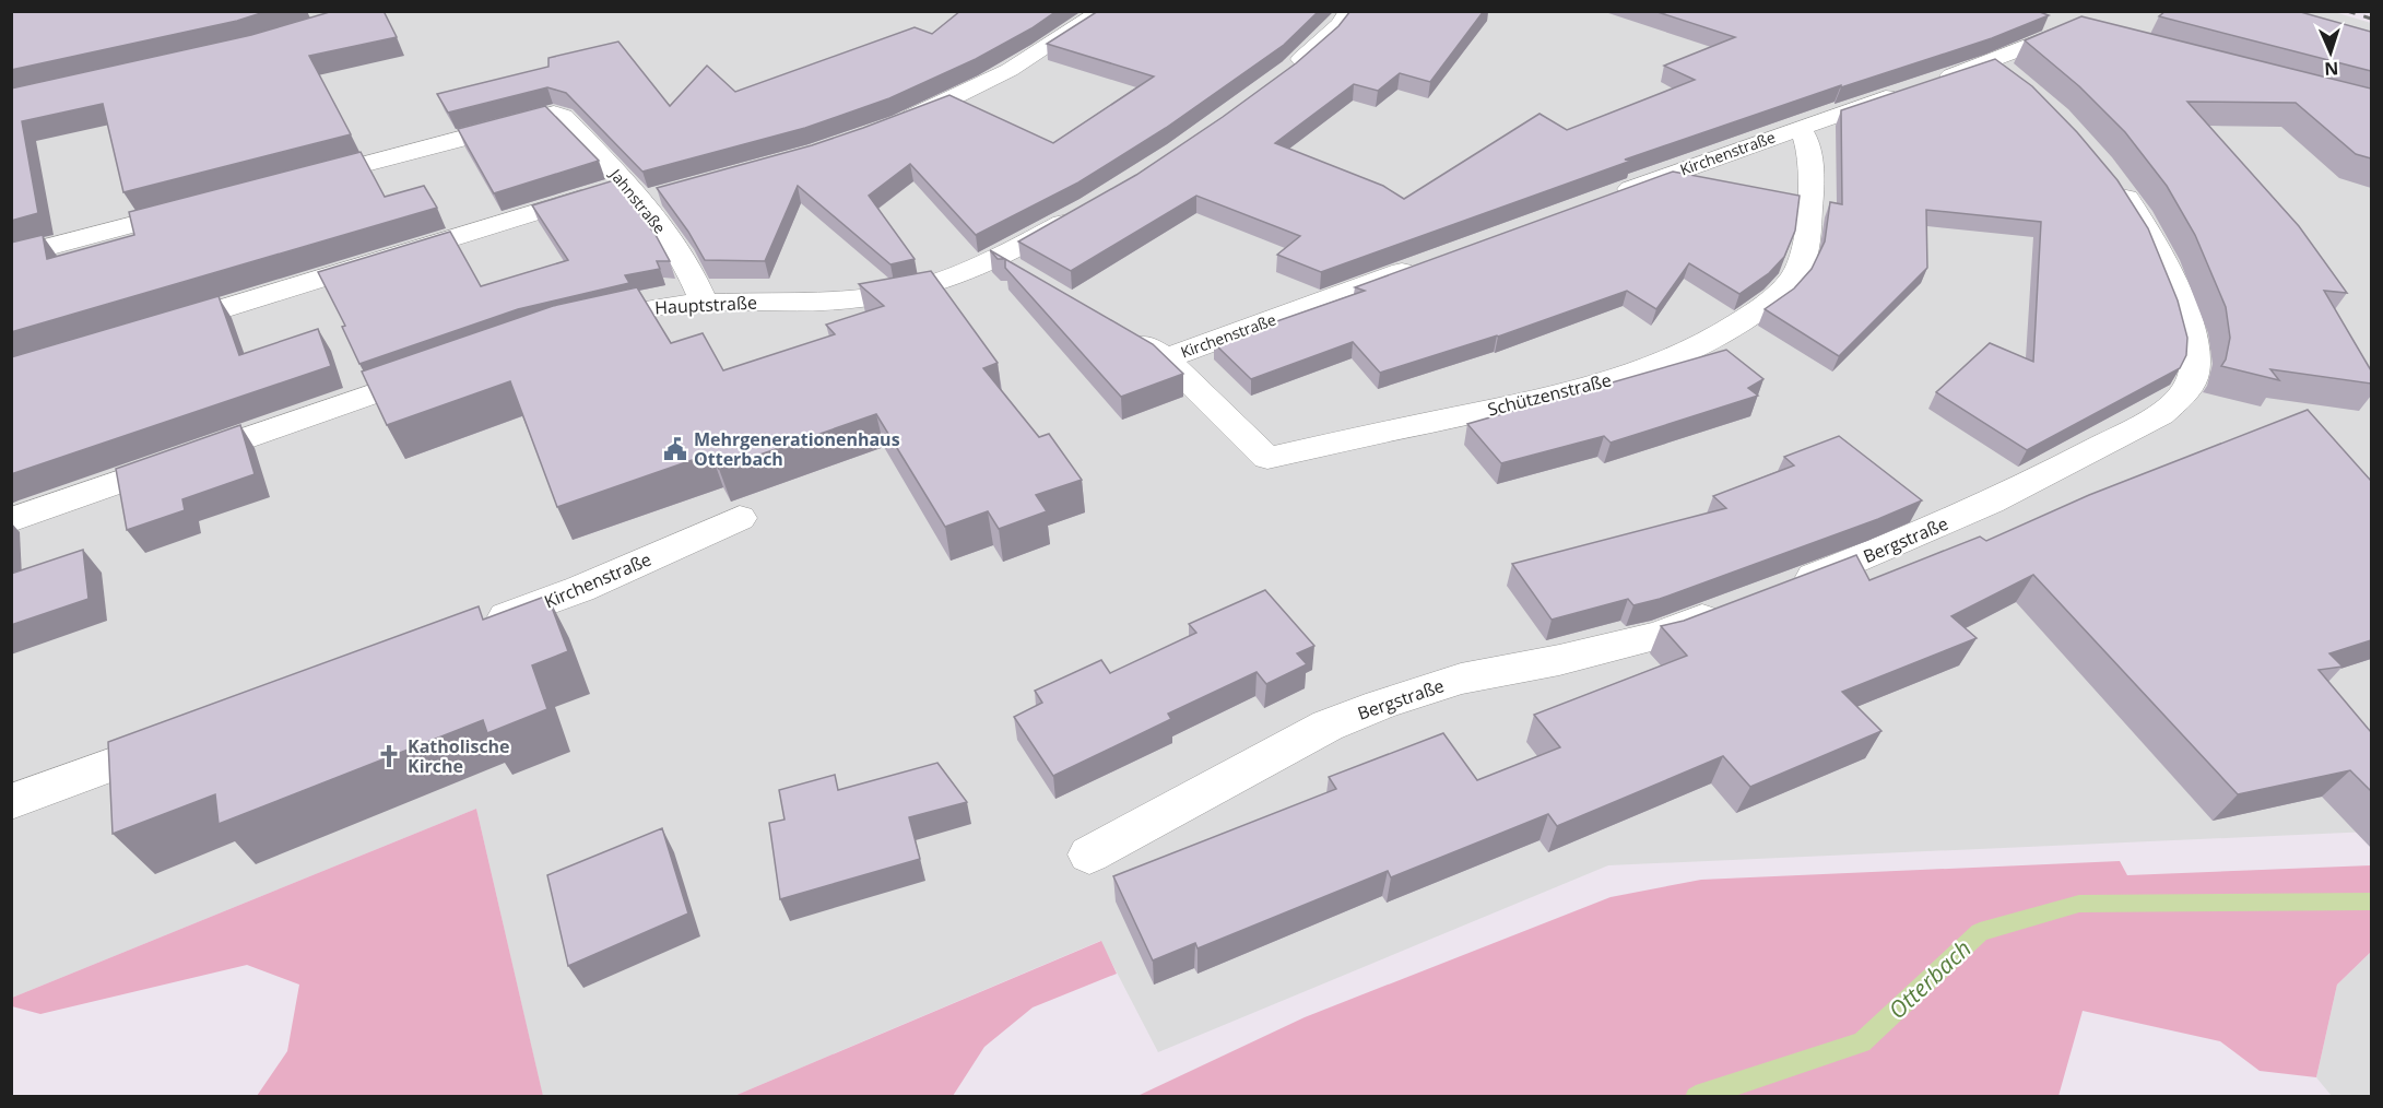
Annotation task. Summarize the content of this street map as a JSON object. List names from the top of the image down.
{
  "streets": {
    "street": [
      "Kirchenstraße",
      "Jahnstraße",
      "Hauptstraße",
      "Schützenstraße",
      "Bergstraße"
    ]
  },
  "crossings": [
    ["Kirchenstraße", "Schützenstraße"],
    ["Jahnstraße", "Hauptstraße"]
  ],
  "water": ["Otterbach"],
  "places": {
    "public building": ["Mehrgenerationenhaus Otterbach"],
    "church": ["Katholische Kirche"]
  },
  "north": "bottom"
}
